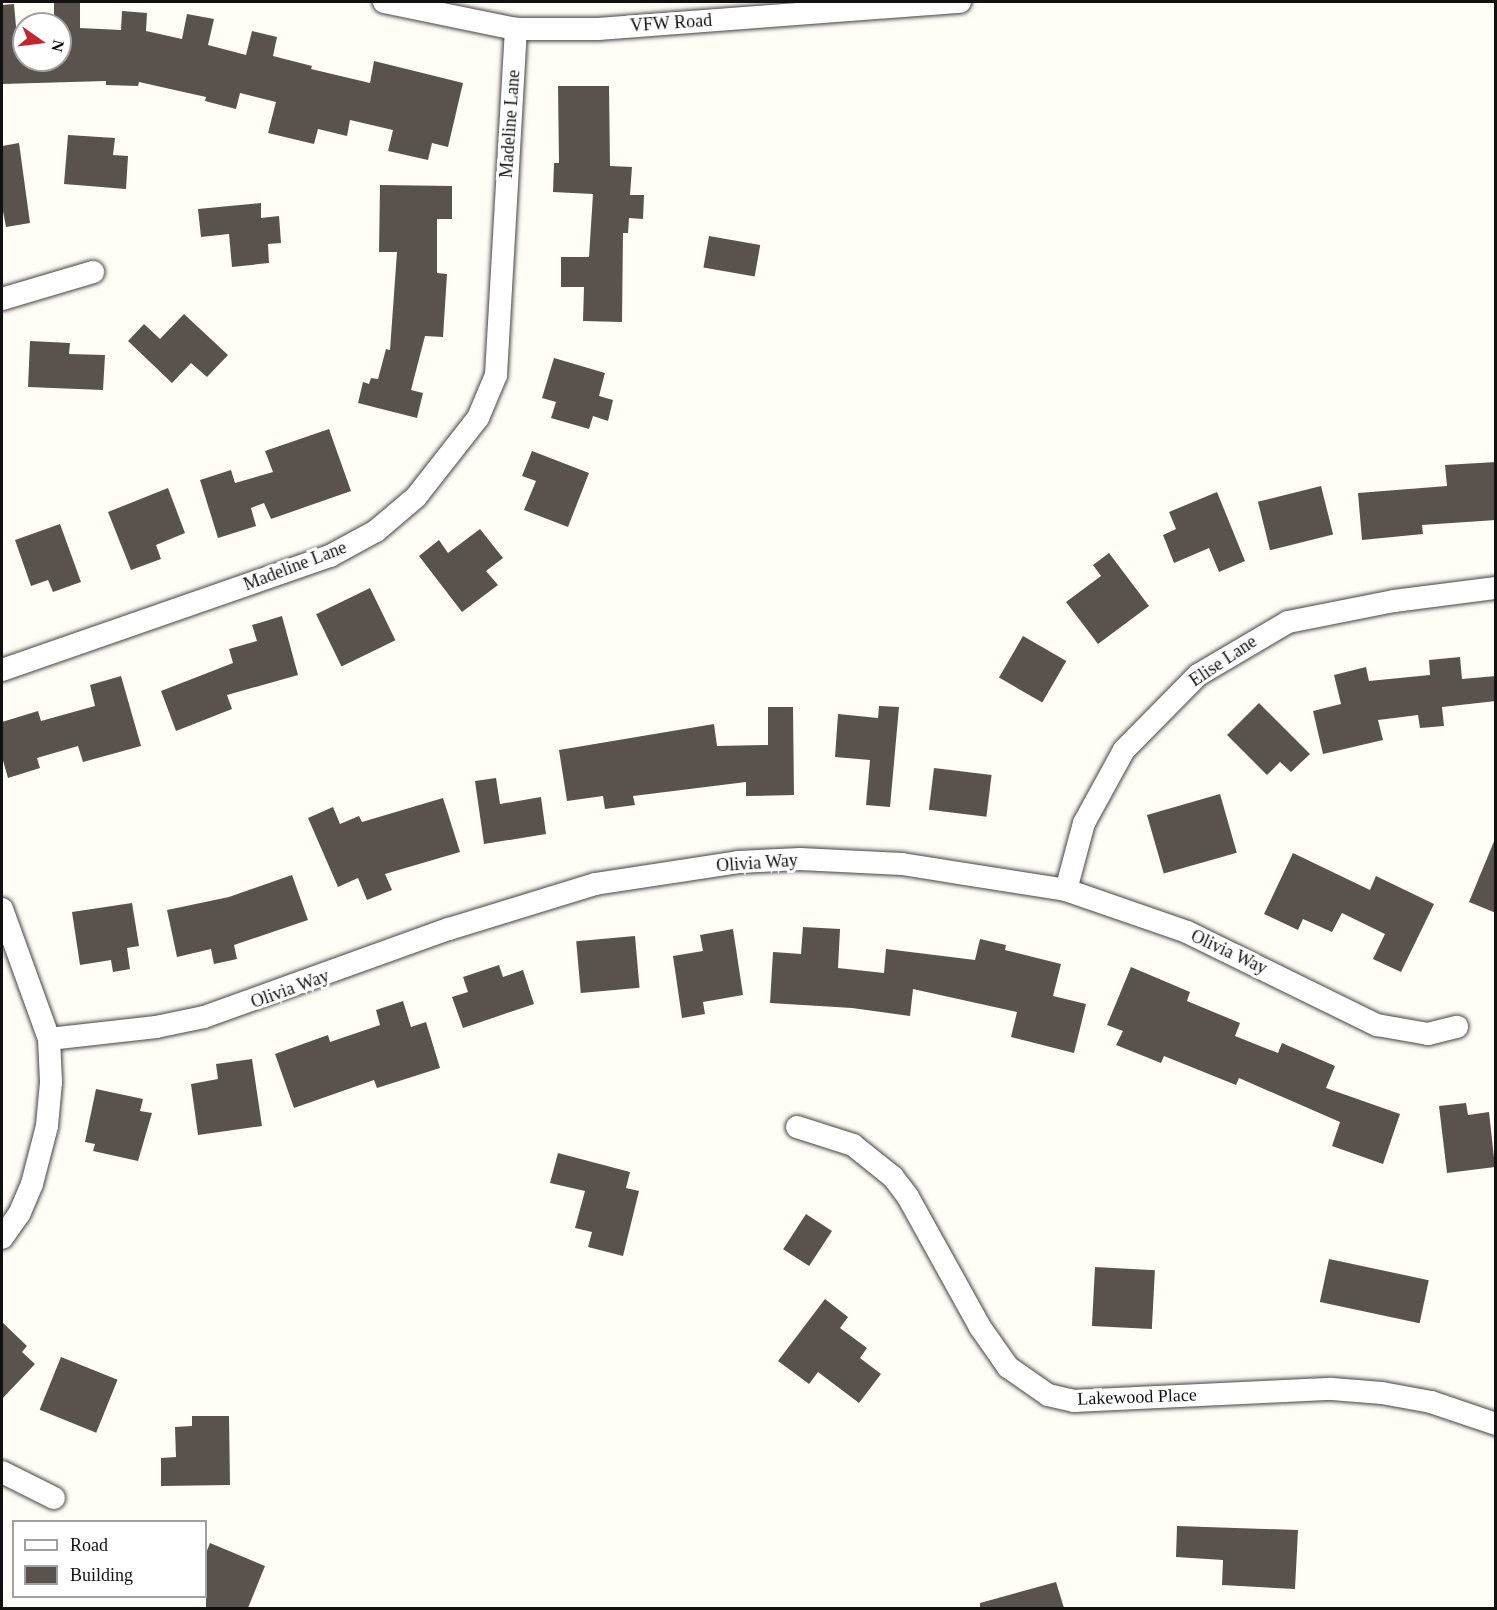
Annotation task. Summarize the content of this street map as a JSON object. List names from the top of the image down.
{
  "streets": {
    "street": [
      "VFW Road",
      "Madeline Lane",
      "Elise Lane",
      "Olivia Way",
      "Lakewood Place"
    ]
  },
  "crossings": [
    ["VFW Road", "Madeline Lane"],
    ["Elise Lane", "Olivia Way"]
  ],
  "legend": ["Road", "Building"],
  "north": "right"
}
